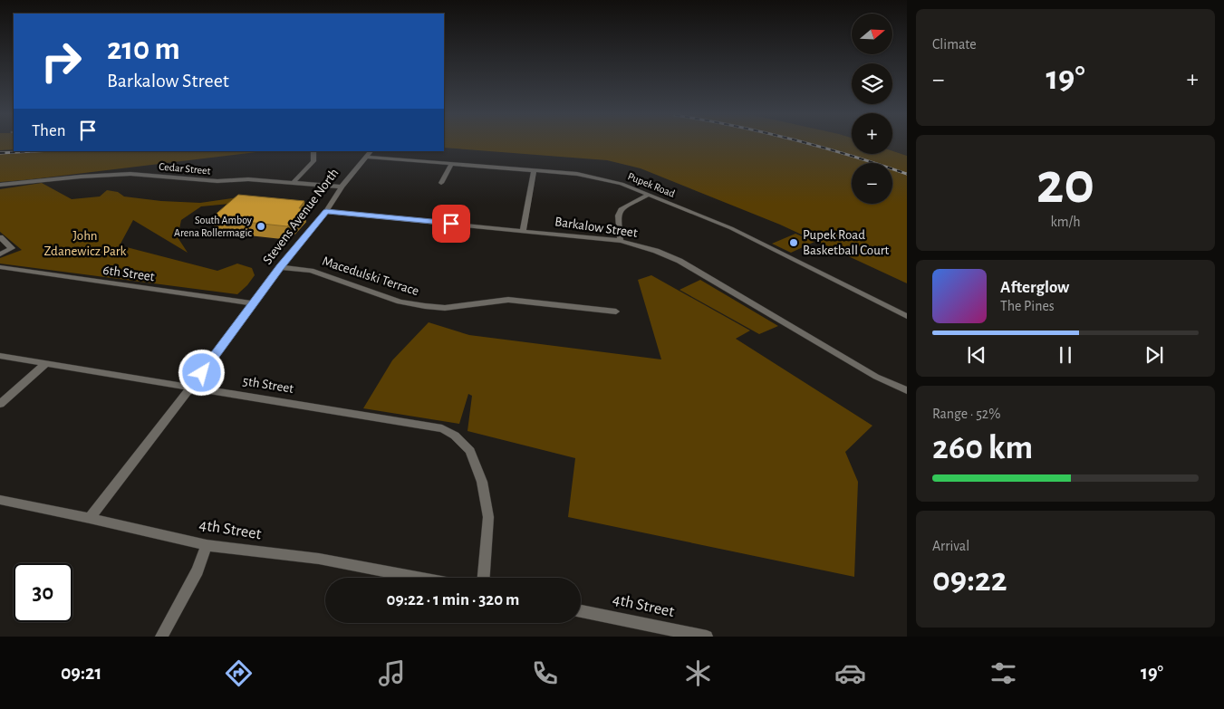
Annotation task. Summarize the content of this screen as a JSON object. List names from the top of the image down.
{
  "streets": {
    "street": [
      "Cedar Street",
      "Pupek Road",
      "Stevens Avenue North",
      "Barkalow Street",
      "6th Street",
      "Macedulski Terrace",
      "5th Street",
      "4th Street"
    ]
  },
  "crossings": [
    ["Cedar Street", "Stevens Avenue North"],
    ["Pupek Road", "Stevens Avenue North"],
    ["Stevens Avenue North", "Barkalow Street"],
    ["Stevens Avenue North", "6th Street"],
    ["Stevens Avenue North", "Macedulski Terrace"],
    ["Stevens Avenue North", "5th Street"],
    ["Stevens Avenue North", "4th Street"]
  ],
  "parks": ["John Zdanewicz Park"],
  "places": ["South Amboy Arena Rollermagic", "Pupek Road Basketball Court"],
  "north": "right",
  "page": {
    "tile": [
      "Climate",
      ["20", "km/h"],
      ["Range · 52%", "260 km"],
      ["Arrival", "09:22"]
    ],
    "map_buttons": ["+", "−"],
    "turn": ["210 m", "Barkalow Street"],
    "heat": ["−", "19°", "+"],
    "then": "Then",
    "song": ["Afterglow", "The Pines"],
    "limit": "30",
    "trip": "09:22 · 1 min · 320 m",
    "tabs": ["09:21", "19°"]
  }
}
